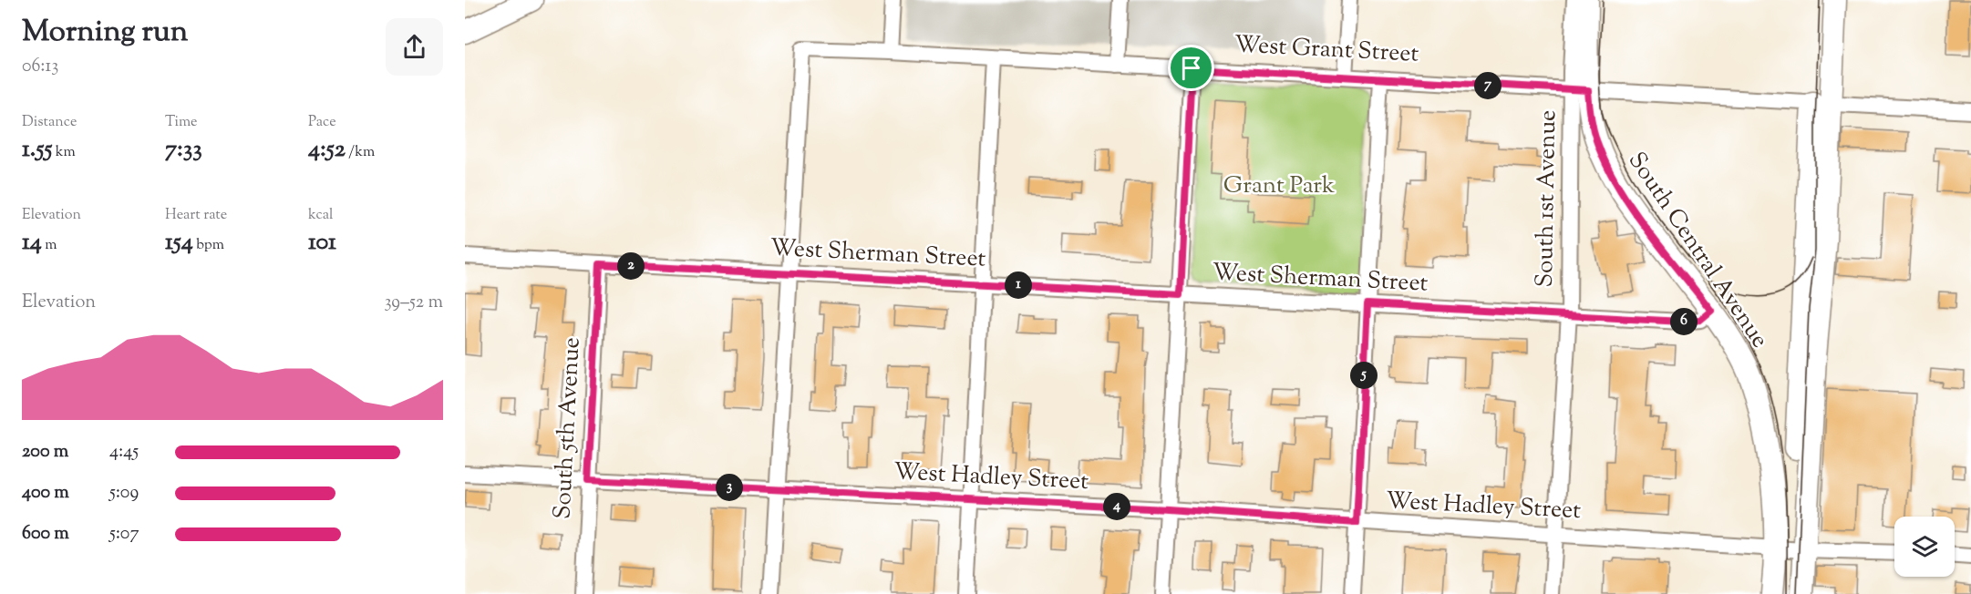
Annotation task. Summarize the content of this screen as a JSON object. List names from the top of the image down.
{
  "streets": {
    "main road": ["South Central Avenue"],
    "street": [
      "West Grant Street",
      "South 1st Avenue",
      "West Sherman Street",
      "South 5th Avenue",
      "West Hadley Street"
    ]
  },
  "crossings": [
    ["West Grant Street", "South 1st Avenue"],
    ["West Grant Street", "South Central Avenue"],
    ["West Grant Street", "West Sherman Street"],
    ["South 1st Avenue", "South Central Avenue"],
    ["South 1st Avenue", "West Sherman Street"],
    ["South 1st Avenue", "West Hadley Street"],
    ["South Central Avenue", "West Sherman Street"],
    ["South Central Avenue", "West Hadley Street"],
    ["West Sherman Street", "South 5th Avenue"],
    ["South 5th Avenue", "West Hadley Street"]
  ],
  "parks": ["Grant Park"],
  "page": {
    "heading": ["Morning run", "06:13"],
    "pins": [
      "7",
      "2",
      "1",
      "6",
      "5",
      "3",
      "4"
    ],
    "stats": [
      ["Distance", "1.55 km"],
      ["Time", "7:33"],
      ["Pace", "4:52 /km"],
      ["Elevation", "14 m"],
      ["Heart rate", "154 bpm"],
      ["kcal", "101"]
    ],
    "chart": ["Elevation", "39–52 m"],
    "list": [
      {
        "name": "200 m",
        "note": "4:45"
      },
      {
        "name": "400 m",
        "note": "5:09"
      },
      {
        "name": "600 m",
        "note": "5:07"
      }
    ]
  }
}
